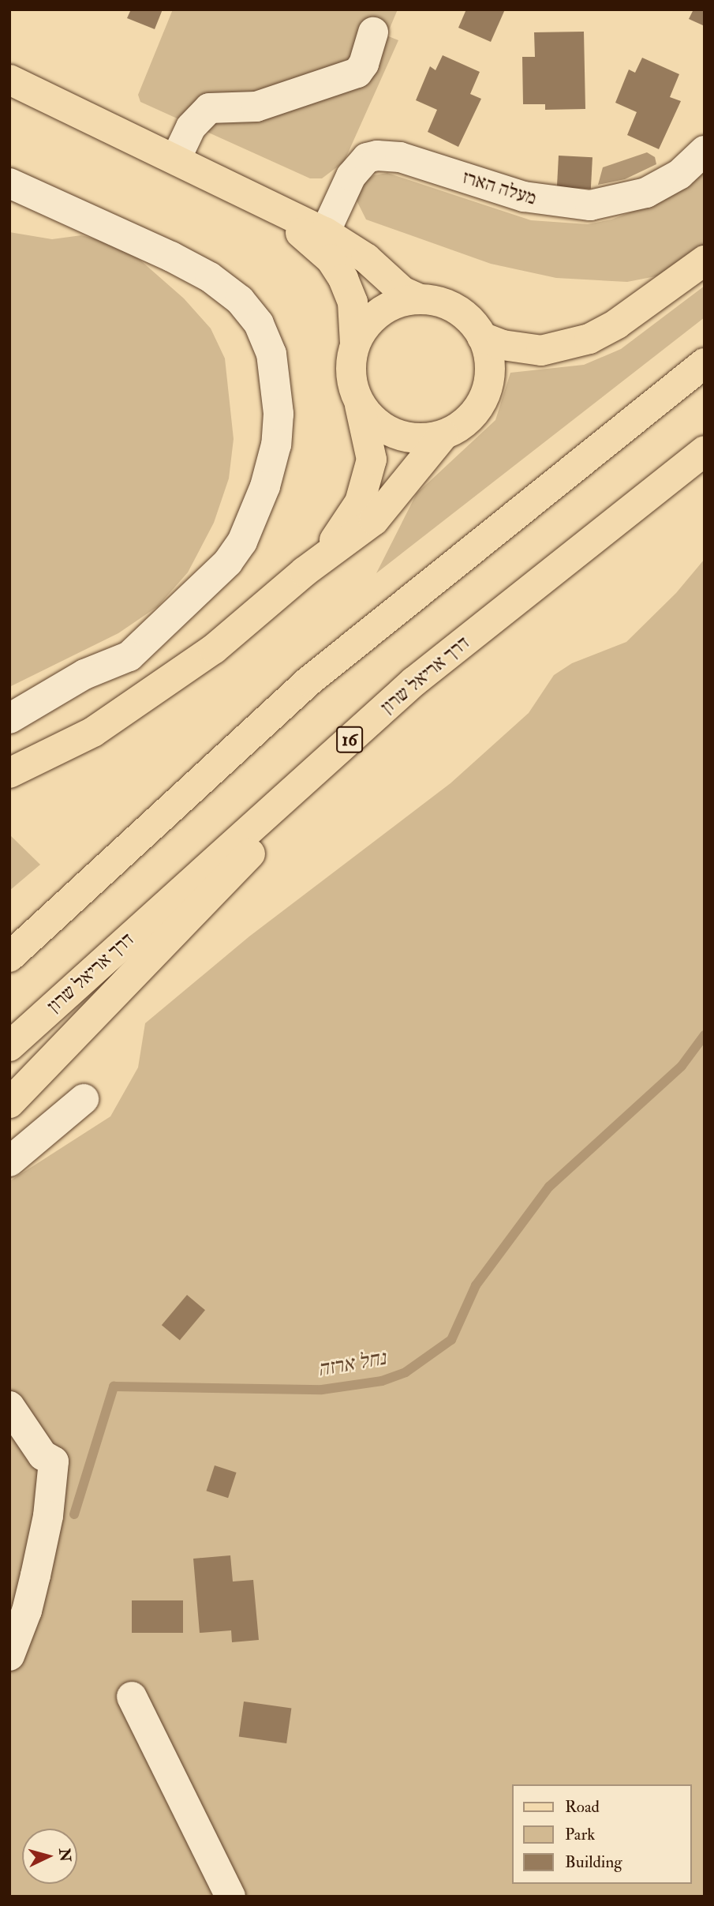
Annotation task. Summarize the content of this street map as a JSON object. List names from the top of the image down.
{
  "streets": {
    "main road": ["דרך אריאל שרון", "16"],
    "street": ["מעלה הארז"]
  },
  "water": ["נחל ארזה"],
  "legend": ["Road", "Park", "Building"],
  "north": "right"
}
